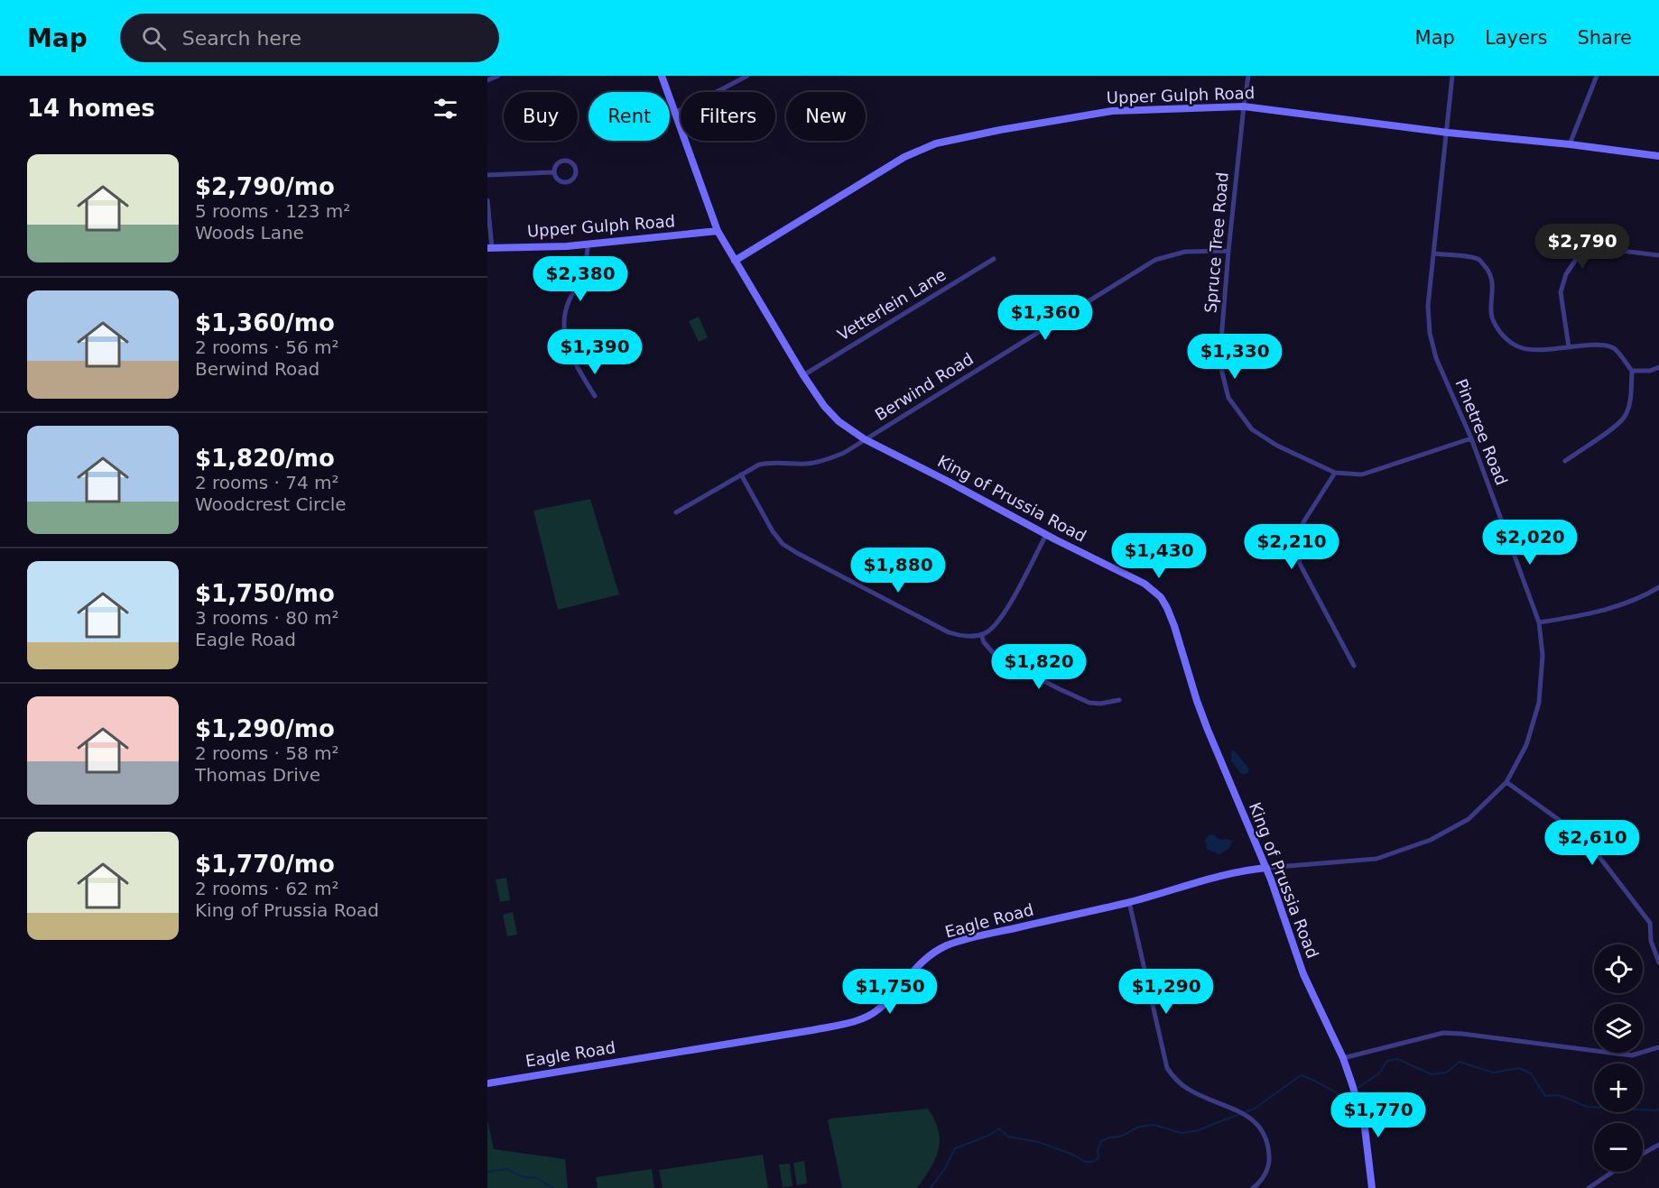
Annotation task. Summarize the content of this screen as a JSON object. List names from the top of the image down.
{
  "streets": {
    "street": [
      "Upper Gulph Road",
      "Spruce Tree Road",
      "Vetterlein Lane",
      "Berwind Road",
      "Pinetree Road",
      "King of Prussia Road",
      "Eagle Road"
    ]
  },
  "crossings": [
    ["Upper Gulph Road", "Spruce Tree Road"],
    ["Upper Gulph Road", "Pinetree Road"],
    ["Upper Gulph Road", "King of Prussia Road"],
    ["Spruce Tree Road", "Berwind Road"],
    ["Spruce Tree Road", "Pinetree Road"],
    ["Vetterlein Lane", "King of Prussia Road"],
    ["Berwind Road", "King of Prussia Road"],
    ["Pinetree Road", "King of Prussia Road"],
    ["Pinetree Road", "Eagle Road"],
    ["King of Prussia Road", "Eagle Road"]
  ],
  "page": {
    "header": "Map",
    "search": "Search here",
    "nav": ["Map", "Layers", "Share"],
    "heading": "14 homes",
    "chip": [
      "Buy",
      "Rent",
      "Filters",
      "New"
    ],
    "list": [
      {
        "name": "$2,790/mo",
        "note": "5 rooms · 123 m² · Woods Lane"
      },
      {
        "name": "$1,360/mo",
        "note": "2 rooms · 56 m² · Berwind Road"
      },
      {
        "name": "$1,820/mo",
        "note": "2 rooms · 74 m² · Woodcrest Circle"
      },
      {
        "name": "$1,750/mo",
        "note": "3 rooms · 80 m² · Eagle Road"
      },
      {
        "name": "$1,290/mo",
        "note": "2 rooms · 58 m² · Thomas Drive"
      },
      {
        "name": "$1,770/mo",
        "note": "2 rooms · 62 m² · King of Prussia Road"
      }
    ],
    "price": [
      "$2,790",
      "$2,380",
      "$1,360",
      "$1,390",
      "$1,330",
      "$2,020",
      "$2,210",
      "$1,430",
      "$1,880",
      "$1,820",
      "$2,610",
      "$1,750",
      "$1,290",
      "$1,770"
    ],
    "map_buttons": ["+", "−"]
  }
}
